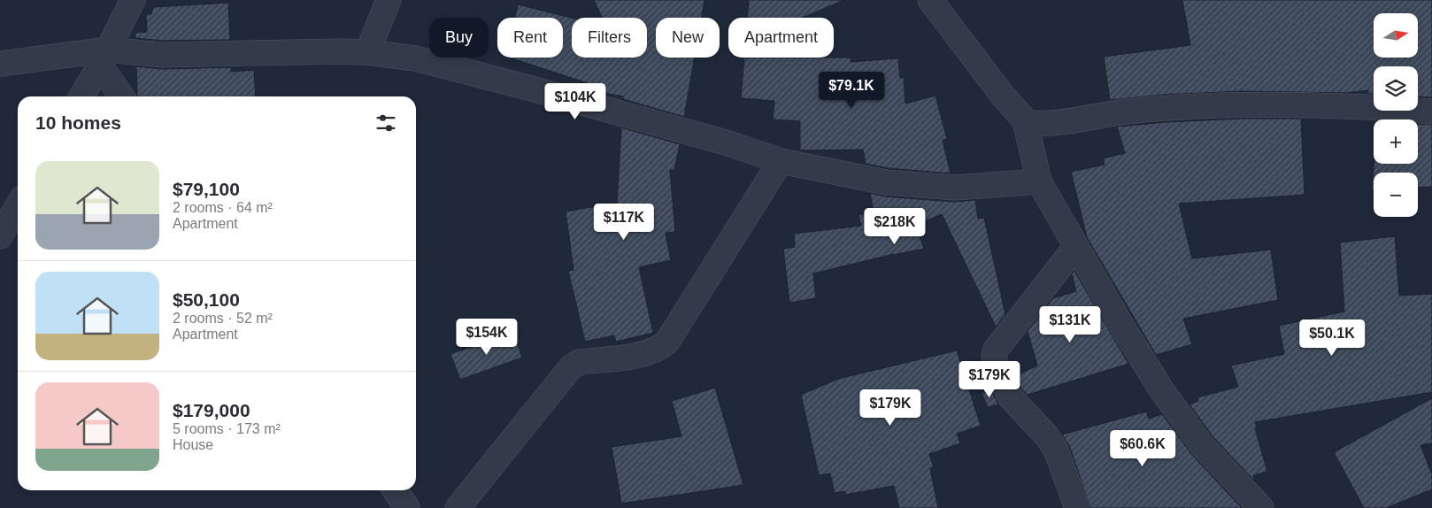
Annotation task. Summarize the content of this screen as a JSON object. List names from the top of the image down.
{
  "north": "right",
  "page": {
    "map_buttons": ["+", "−"],
    "chip": [
      "Buy",
      "Rent",
      "Filters",
      "New",
      "Apartment"
    ],
    "price": [
      "$79.1K",
      "$104K",
      "$117K",
      "$218K",
      "$131K",
      "$154K",
      "$50.1K",
      "$179K",
      "$179K",
      "$60.6K"
    ],
    "heading": "10 homes",
    "list": [
      {
        "name": "$79,100",
        "note": "2 rooms · 64 m² · Apartment"
      },
      {
        "name": "$50,100",
        "note": "2 rooms · 52 m² · Apartment"
      },
      {
        "name": "$179,000",
        "note": "5 rooms · 173 m² · House"
      }
    ]
  }
}
